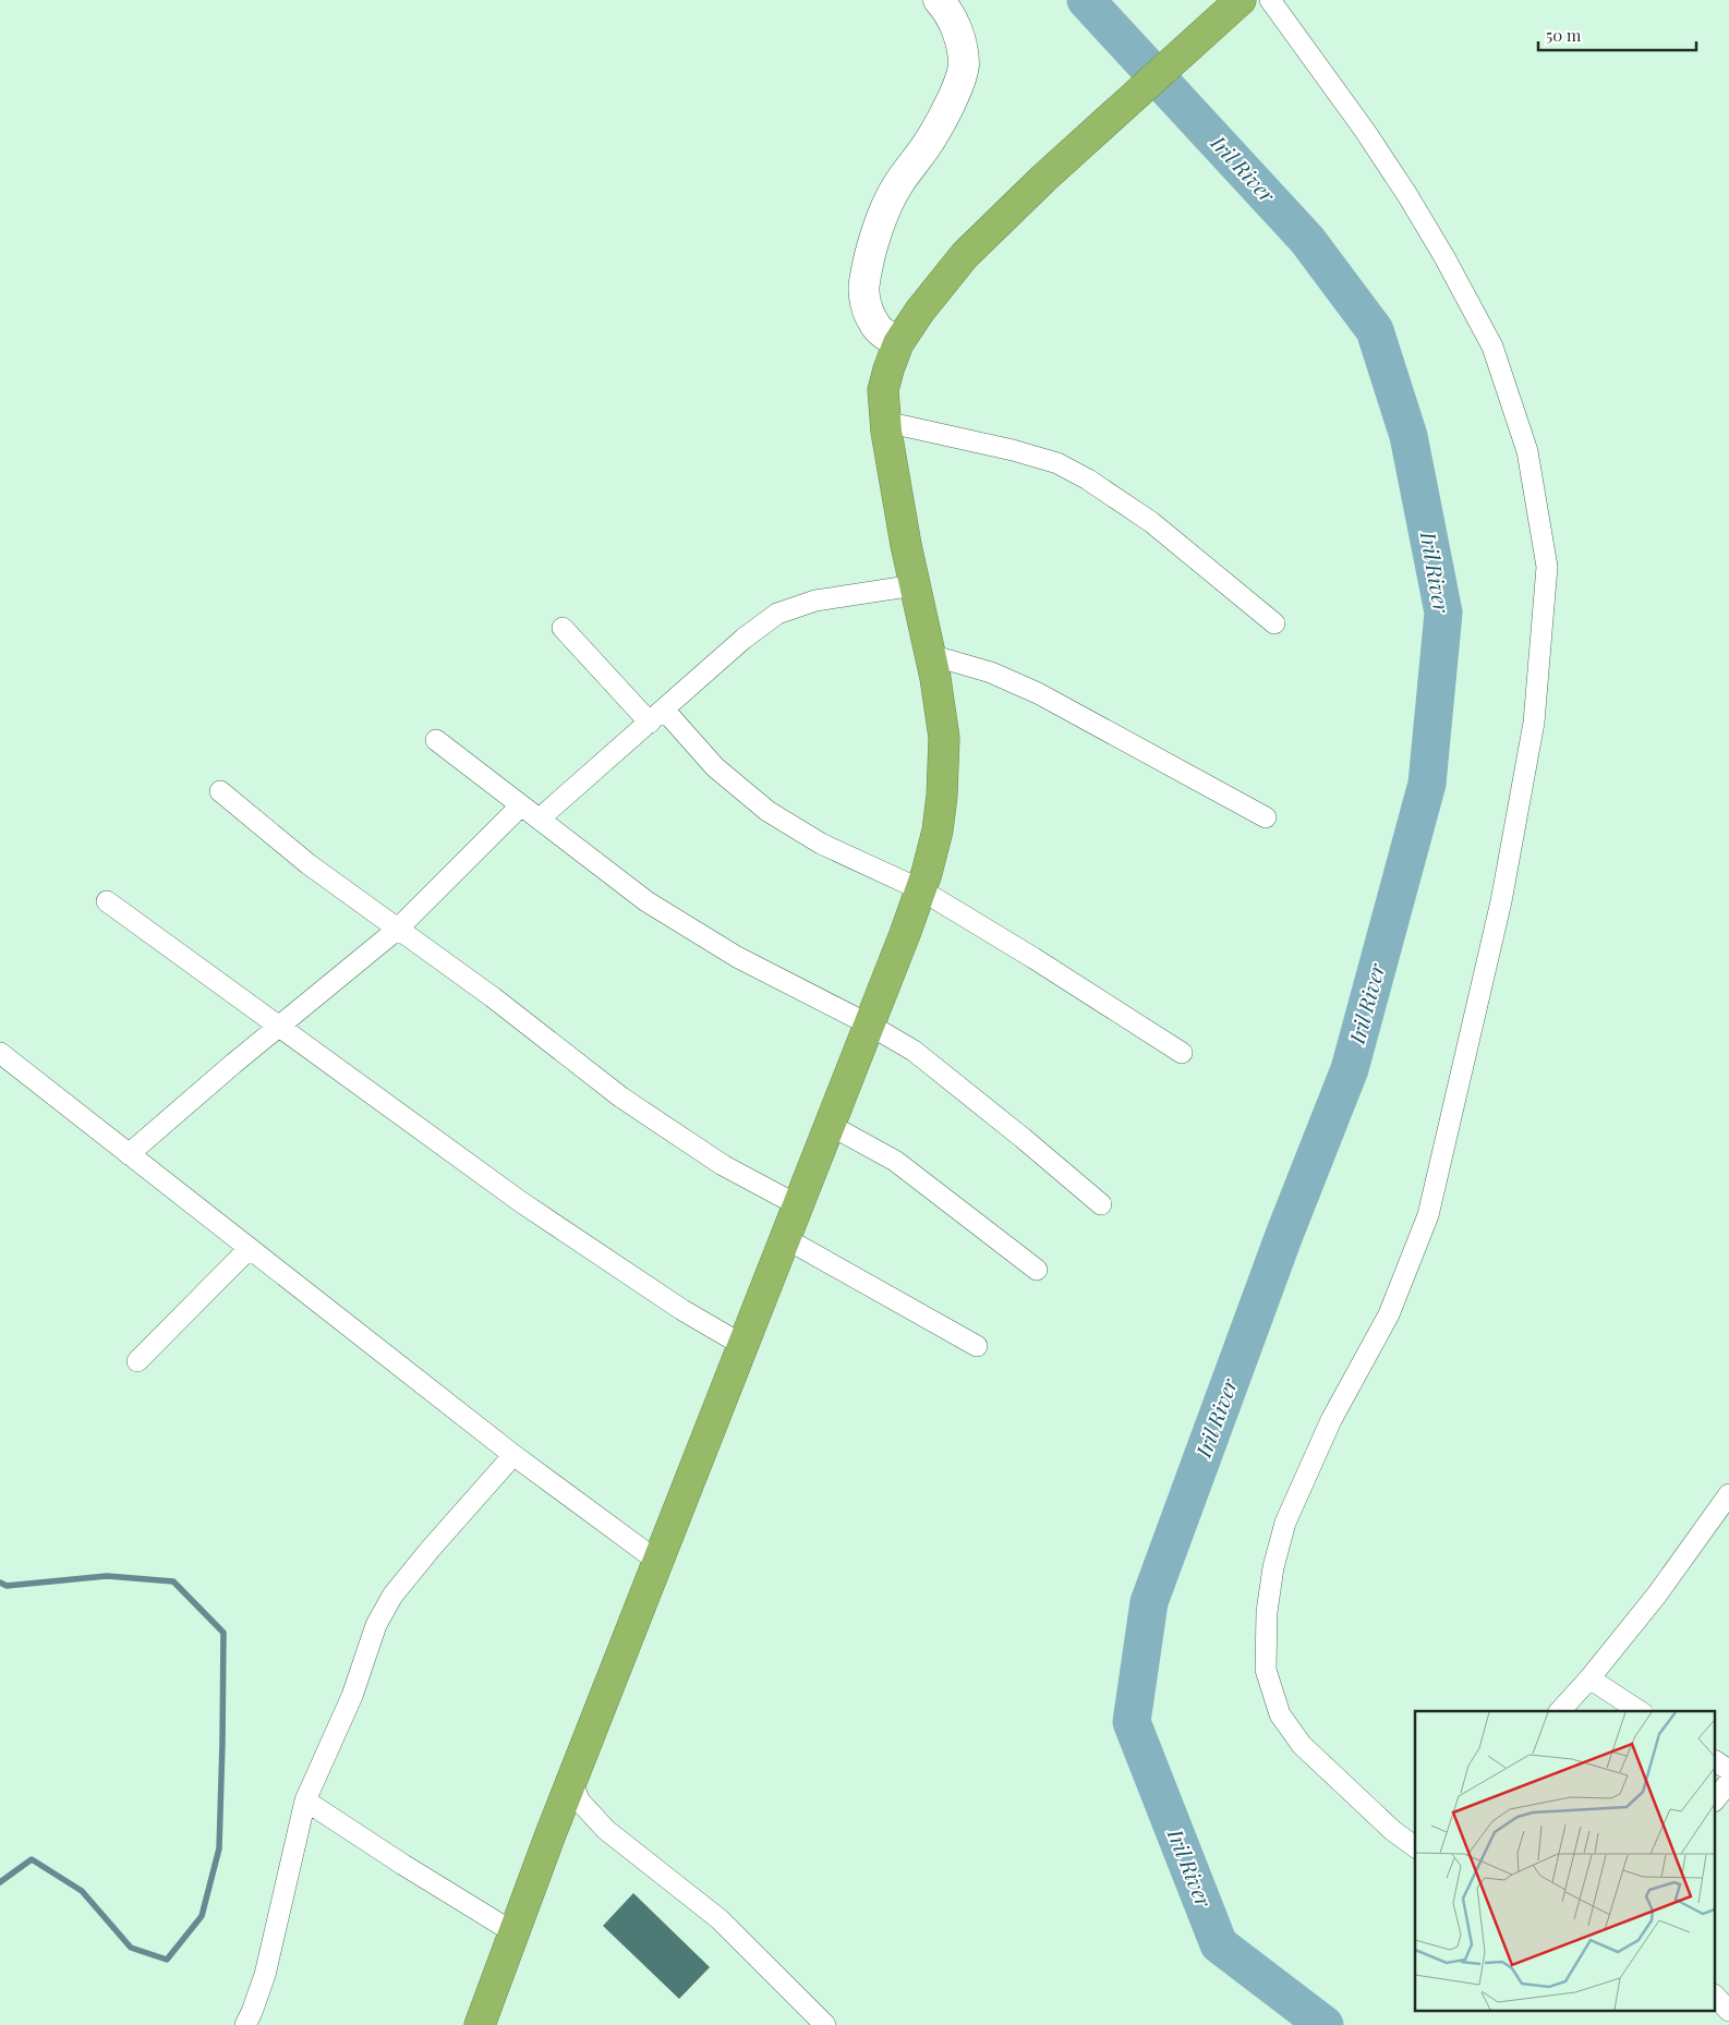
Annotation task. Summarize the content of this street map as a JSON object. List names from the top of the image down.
{
  "water": ["Iril River"],
  "scale_bar": "50 m"
}
